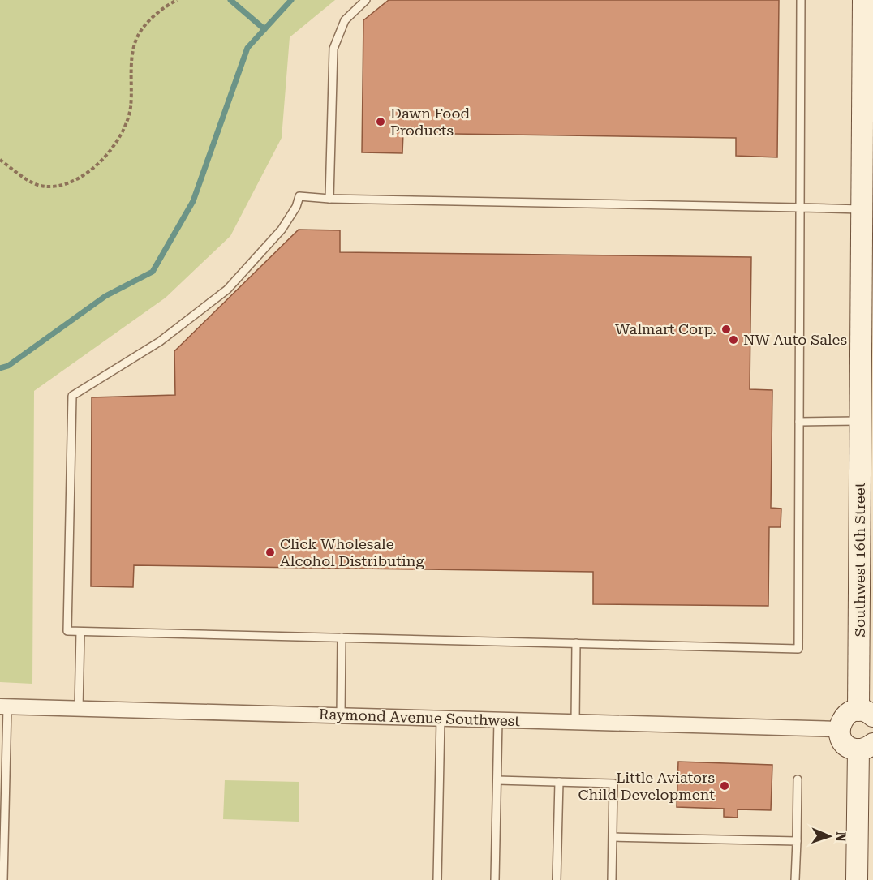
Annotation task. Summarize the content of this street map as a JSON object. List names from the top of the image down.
{
  "streets": {
    "street": ["Southwest 16th Street", "Raymond Avenue Southwest"]
  },
  "crossings": [
    ["Southwest 16th Street", "Raymond Avenue Southwest"]
  ],
  "places": [
    "Dawn Food Products",
    "Walmart Corp.",
    "NW Auto Sales",
    "Click Wholesale Alcohol Distributing",
    "Little Aviators Child Development"
  ],
  "north": "right"
}
